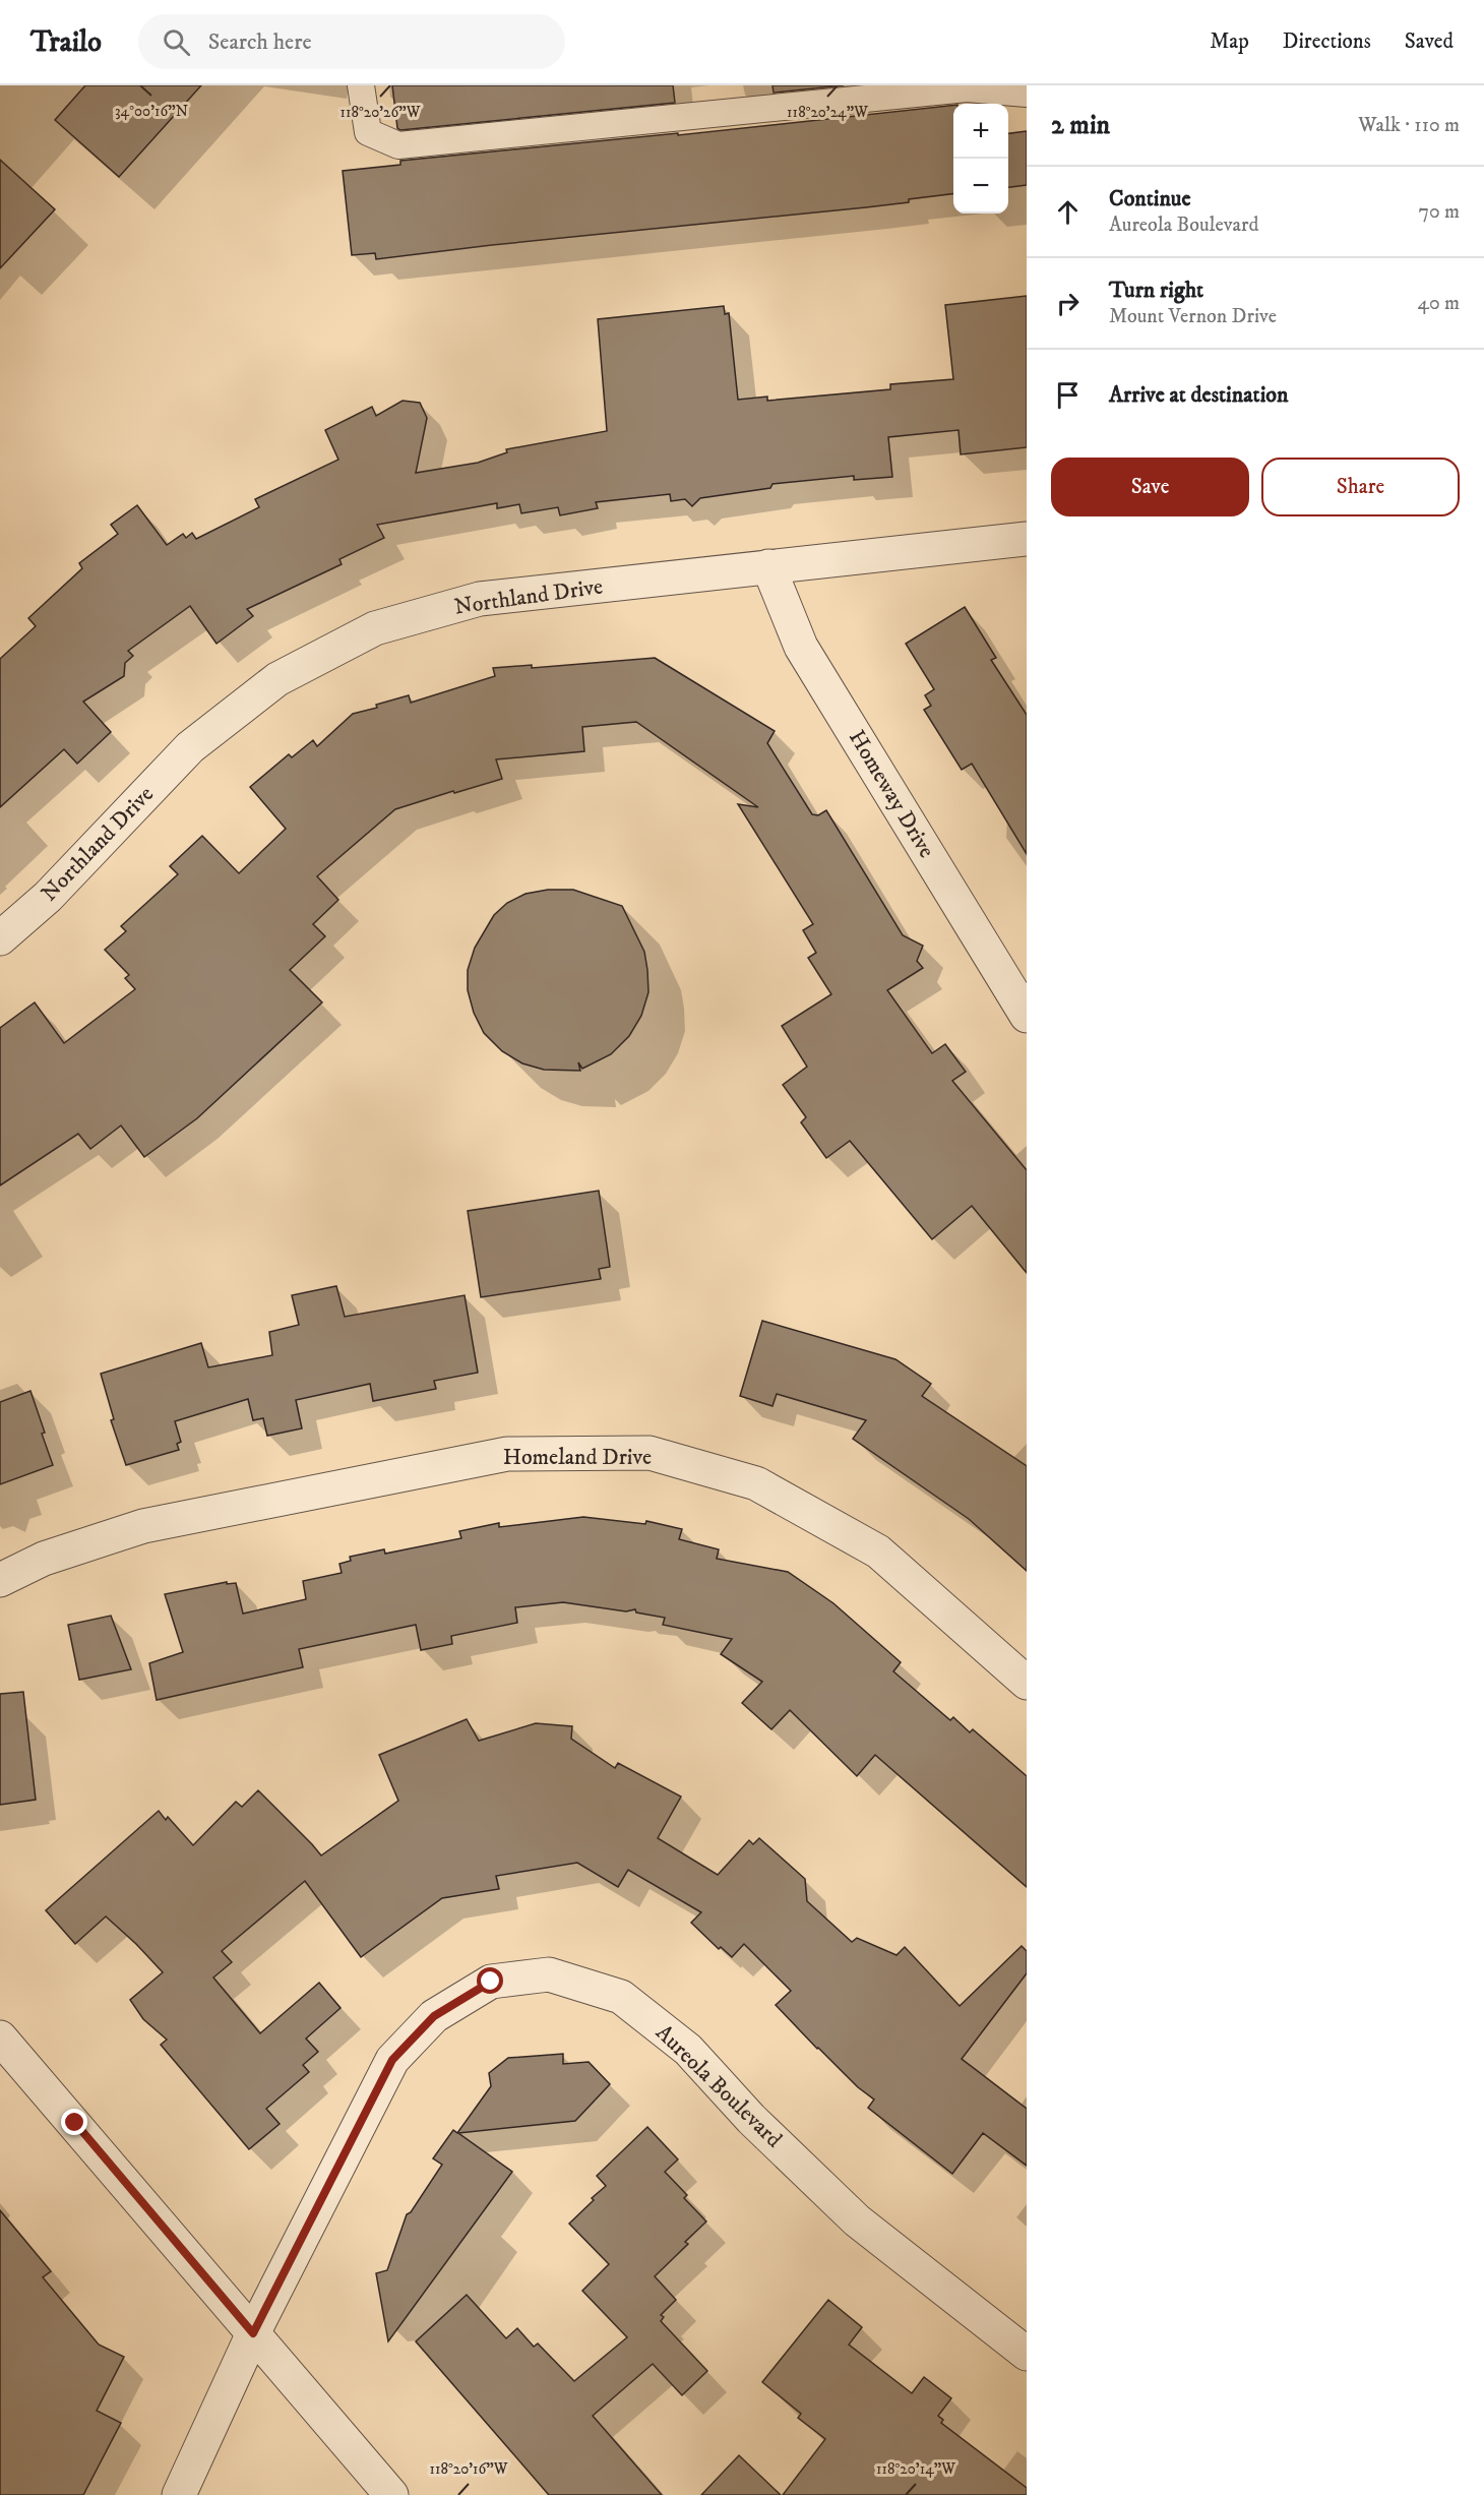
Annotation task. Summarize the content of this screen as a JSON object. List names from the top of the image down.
{
  "streets": {
    "street": [
      "Northland Drive",
      "Homeway Drive",
      "Homeland Drive",
      "Aureola Boulevard"
    ]
  },
  "crossings": [
    ["Northland Drive", "Homeway Drive"]
  ],
  "page": {
    "header": "Trailo",
    "search": "Search here",
    "nav": ["Map", "Directions", "Saved"],
    "heading": ["2 min", "Walk · 110 m"],
    "map_buttons": ["+", "−"],
    "list": [
      ["Continue", "Aureola Boulevard", "70 m"],
      ["Turn right", "Mount Vernon Drive", "40 m"],
      "Arrive at destination"
    ],
    "buttons": ["Save", "Share"]
  },
  "coordinates": [
    "34°00'16\"N",
    "118°20'24\"W",
    "118°20'26\"W",
    "118°20'16\"W",
    "118°20'14\"W"
  ]
}
